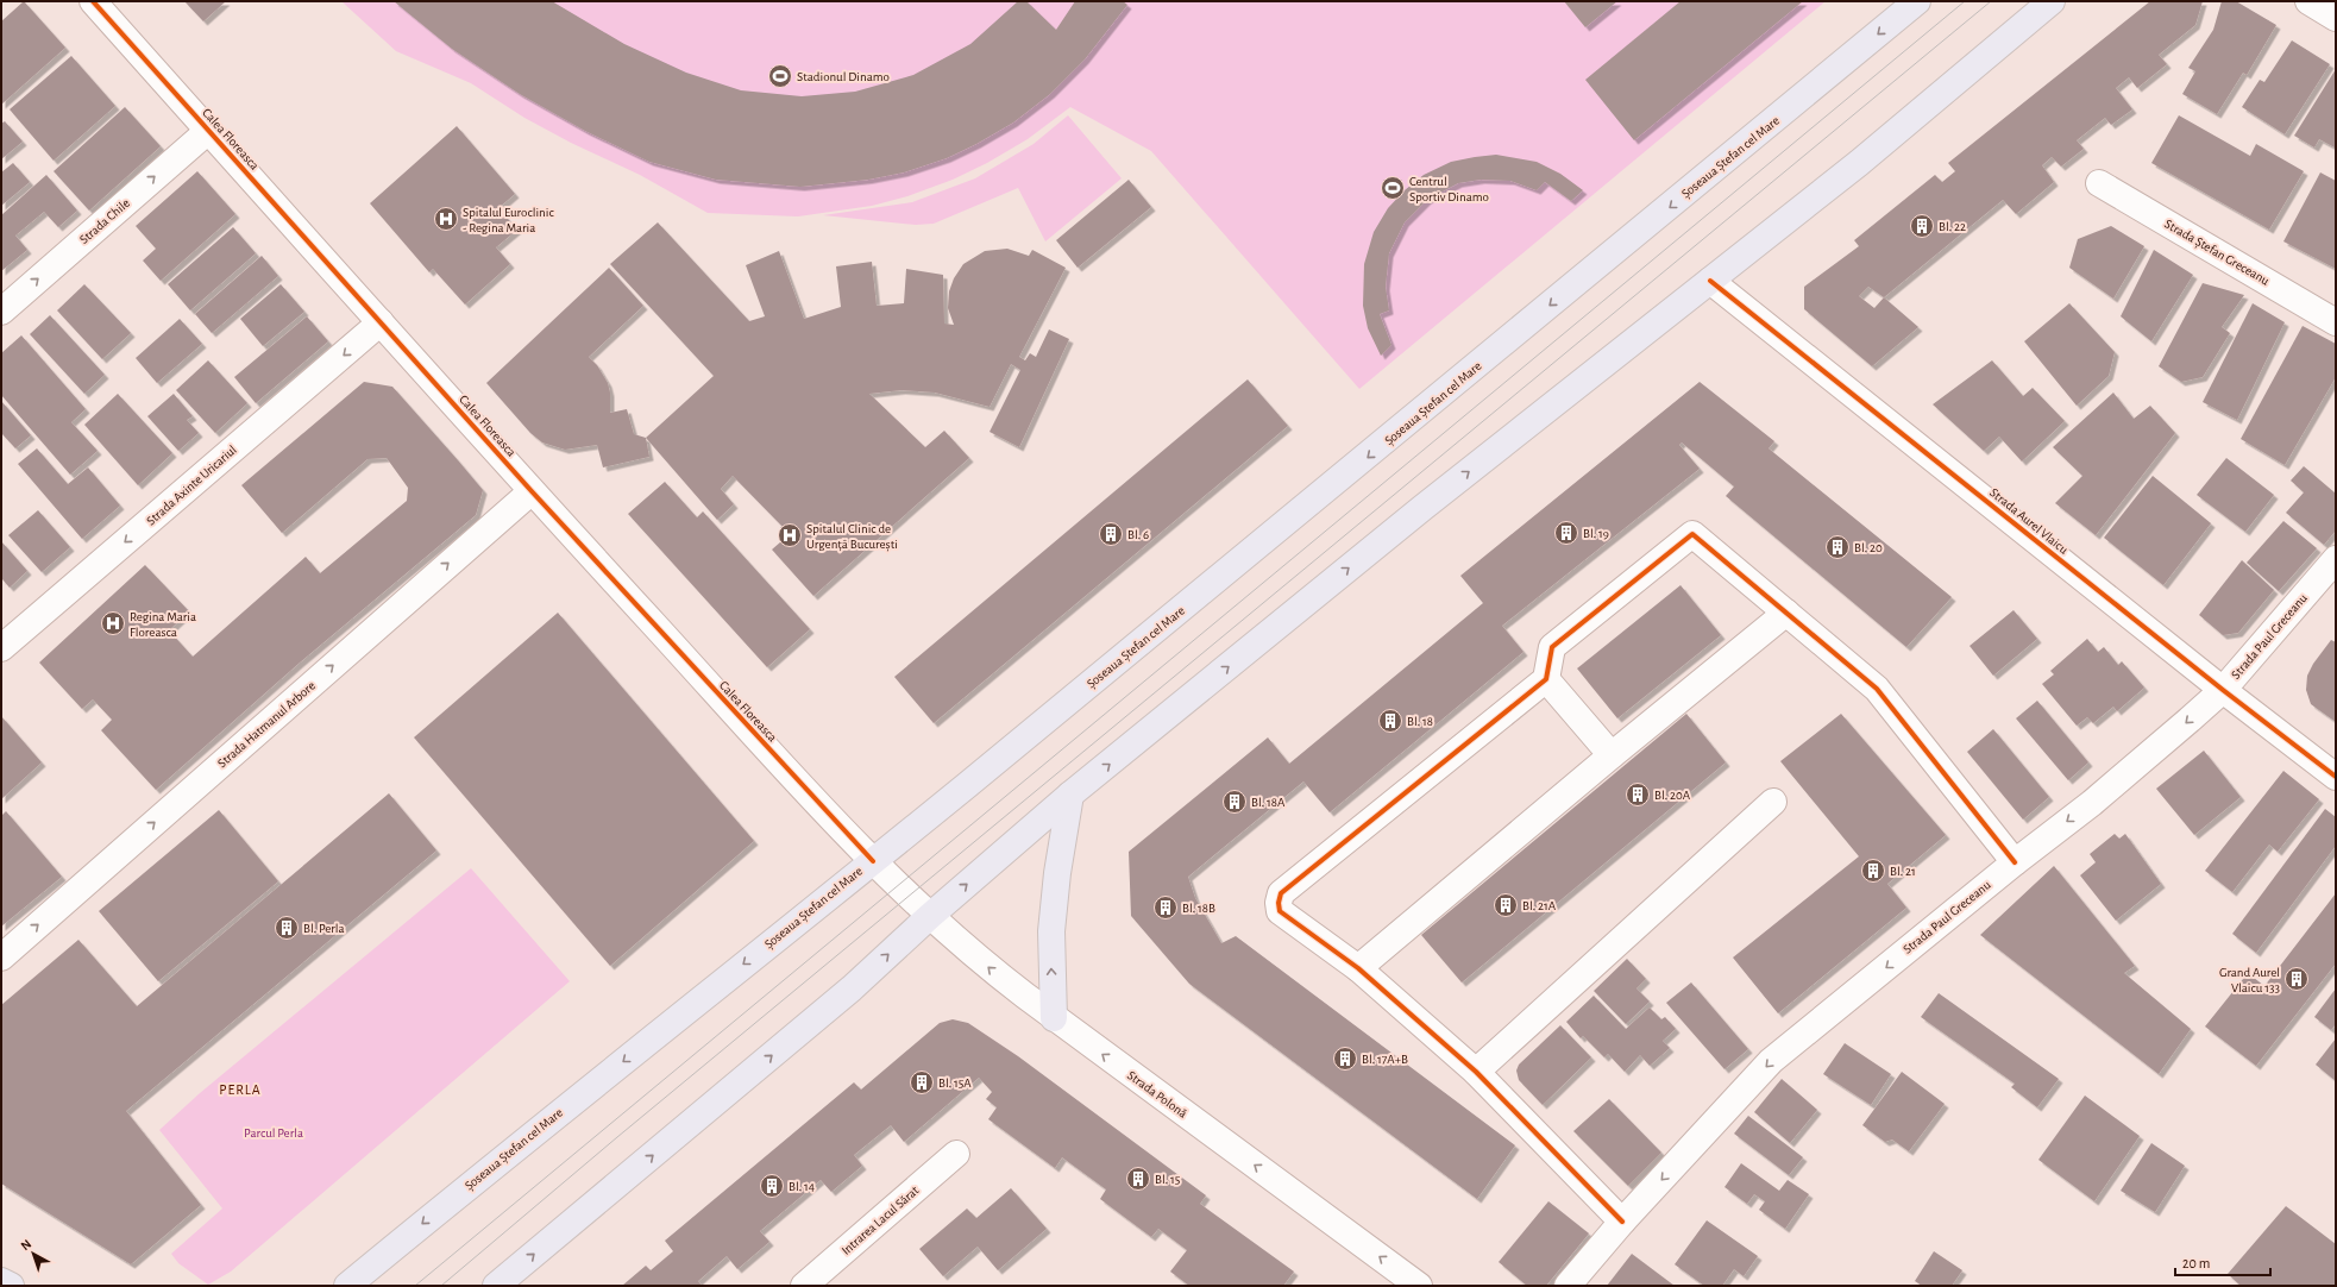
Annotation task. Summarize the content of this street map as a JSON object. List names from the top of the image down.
{
  "streets": {
    "main road": ["Șoseaua Ștefan cel Mare"],
    "street": [
      "Calea Floreasca",
      "Strada Chile",
      "Strada Ștefan Greceanu",
      "Strada Axinte Uricariul",
      "Strada Aurel Vlaicu",
      "Strada Paul Greceanu",
      "Strada Hatmanul Arbore",
      "Strada Polonă",
      "Intrarea Lacul Sărat"
    ]
  },
  "crossings": [
    ["Calea Floreasca", "Șoseaua Ștefan cel Mare"],
    ["Calea Floreasca", "Strada Chile"],
    ["Calea Floreasca", "Strada Axinte Uricariul"],
    ["Calea Floreasca", "Strada Hatmanul Arbore"],
    ["Calea Floreasca", "Strada Polonă"],
    ["Strada Aurel Vlaicu", "Strada Paul Greceanu"]
  ],
  "one_way": ["Strada Chile", "Strada Axinte Uricariul", "Strada Hatmanul Arbore"],
  "districts": ["PERLA"],
  "parks": ["Parcul Perla"],
  "places": {
    "sports": ["Stadionul Dinamo", "Centrul Sportiv Dinamo"],
    "hospital": ["Spitalul Euroclinic - Regina Maria", "Spitalul Clinic de Urgență București", "Regina Maria Floreasca"],
    "building": [
      "Bl. 22",
      "Bl. 19",
      "Bl. 6",
      "Bl. 20",
      "Bl. 18",
      "Bl. 20A",
      "Bl. 18A",
      "Bl. 21",
      "Bl. 21A",
      "Bl. 18B",
      "Bl. Perla",
      "Grand Aurel Vlaicu 133",
      "Bl. 17A+B",
      "Bl. 15A",
      "Bl. 15",
      "Bl. 14"
    ]
  },
  "scale_bar": "20 m",
  "north": "top left"
}
